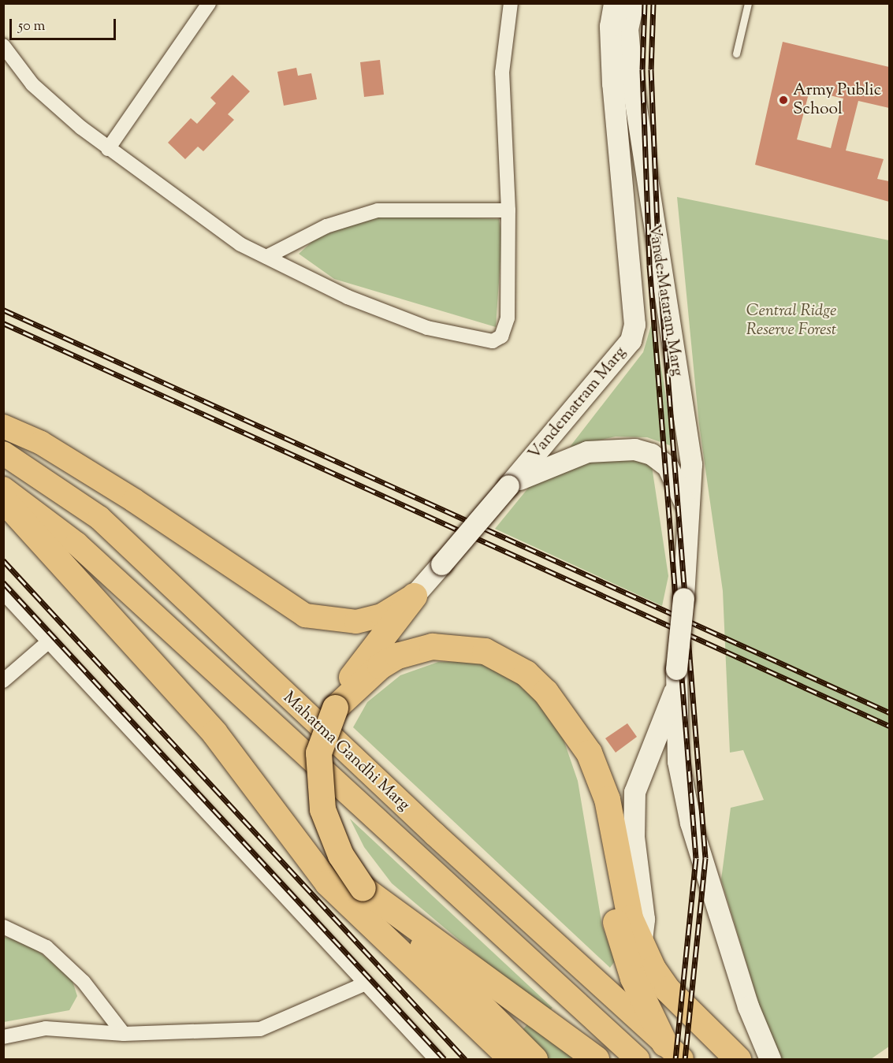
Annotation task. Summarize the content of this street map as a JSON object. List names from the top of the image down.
{
  "streets": {
    "main road": ["Vande Mataram Marg", "Vandematram Marg", "Mahatma Gandhi Marg"]
  },
  "crossings": [
    ["Vande Mataram Marg", "Vandematram Marg"]
  ],
  "parks": ["Central Ridge Reserve Forest"],
  "places": ["Army Public School"],
  "scale_bar": "50 m"
}
